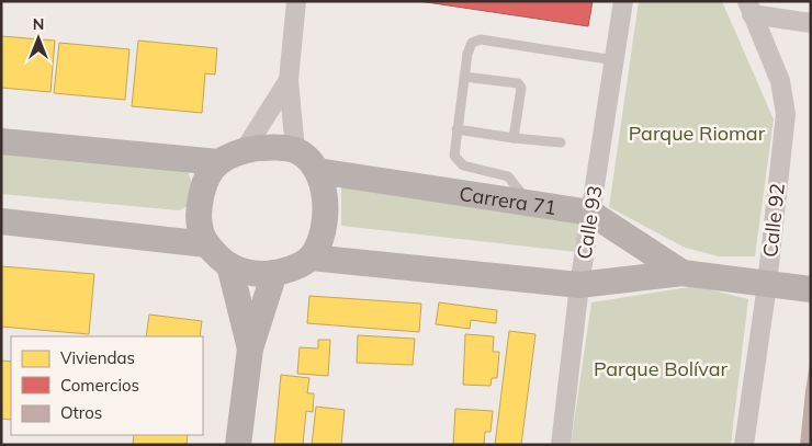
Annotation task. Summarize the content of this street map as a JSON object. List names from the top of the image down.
{
  "streets": {
    "street": ["Carrera 71", "Calle 92", "Calle 93"]
  },
  "crossings": [
    ["Carrera 71", "Calle 92"],
    ["Carrera 71", "Calle 93"]
  ],
  "parks": ["Parque Riomar", "Parque Bolívar"],
  "legend": ["Viviendas", "Comercios", "Otros"],
  "north": "top"
}
